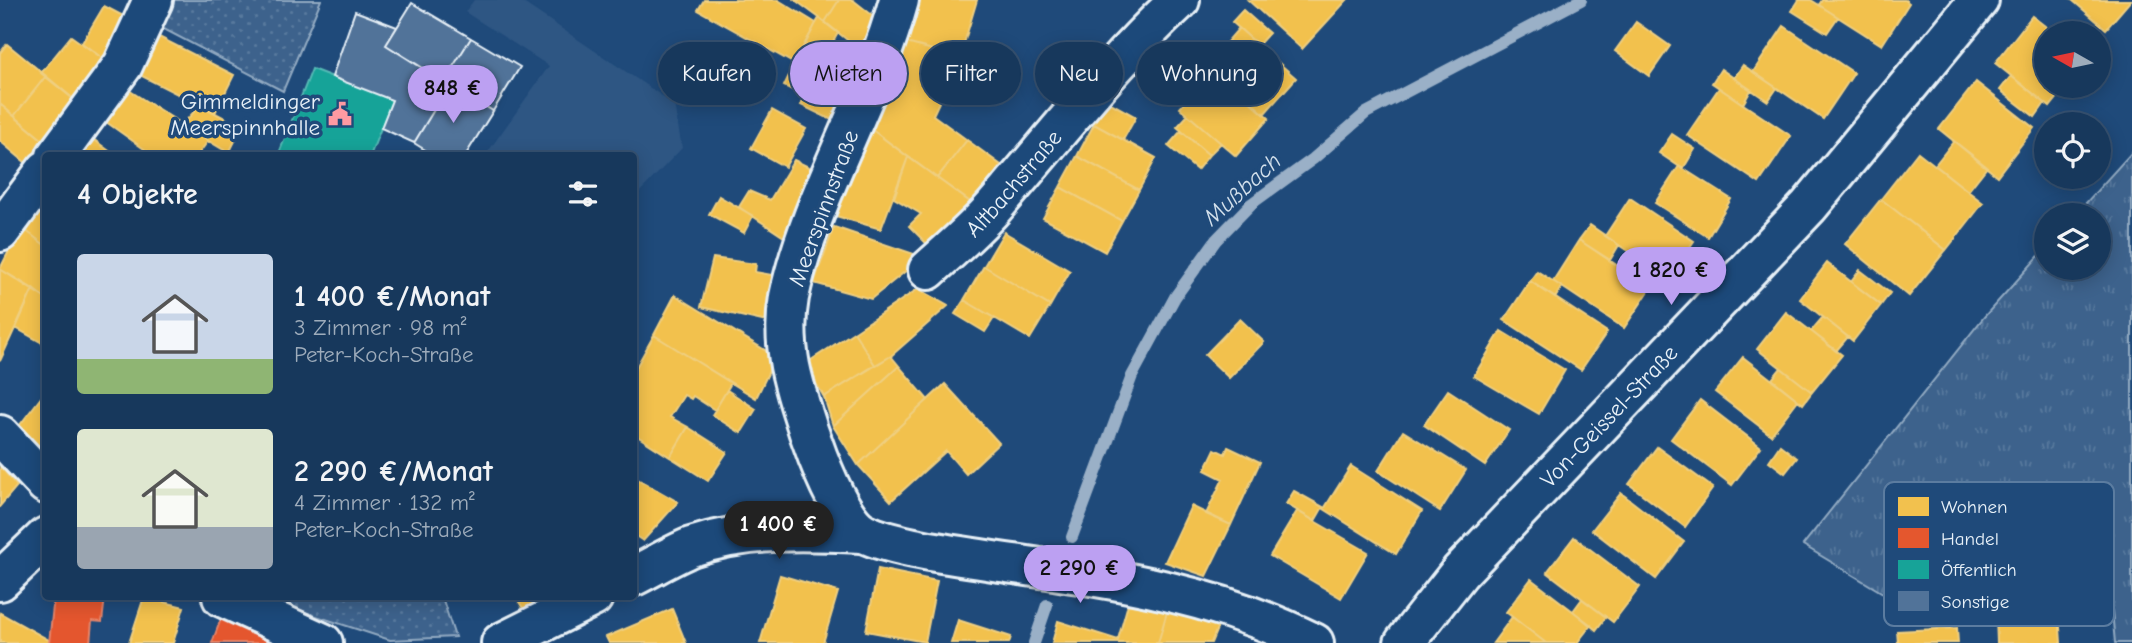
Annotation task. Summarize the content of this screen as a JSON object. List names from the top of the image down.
{
  "streets": {
    "street": ["Altbachstraße", "Meerspinnstraße", "Von-Geissel-Straße"]
  },
  "water": ["Mußbach"],
  "places": {
    "public building": ["Gimmeldinger Meerspinnhalle"]
  },
  "legend": [
    "Wohnen",
    "Handel",
    "Öffentlich",
    "Sonstige"
  ],
  "north": "left",
  "page": {
    "chip": [
      "Kaufen",
      "Mieten",
      "Filter",
      "Neu",
      "Wohnung"
    ],
    "price": [
      "848 €",
      "1 820 €",
      "1 400 €",
      "2 290 €"
    ],
    "heading": "4 Objekte",
    "list": [
      {
        "name": "1 400 €/Monat",
        "note": "3 Zimmer · 98 m² · Peter-Koch-Straße"
      },
      {
        "name": "2 290 €/Monat",
        "note": "4 Zimmer · 132 m² · Peter-Koch-Straße"
      }
    ]
  }
}
